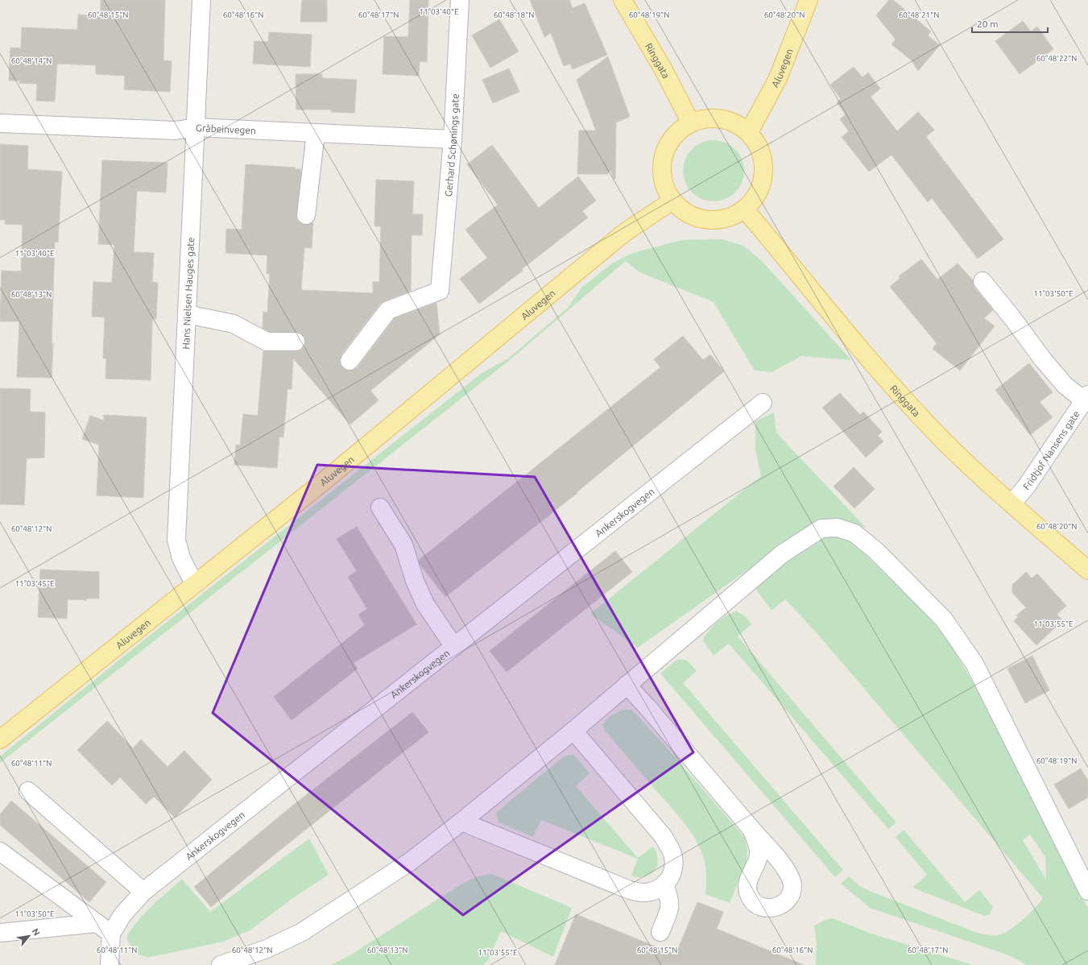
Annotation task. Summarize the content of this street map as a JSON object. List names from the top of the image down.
{
  "streets": {
    "main road": ["Ringgata", "Aluvegen"],
    "street": [
      "Gråbeinvegen",
      "Gerhard Schønings gate",
      "Hans Nielsen Hauges gate",
      "Fridtjof Nansens gate",
      "Ankerskogvegen"
    ]
  },
  "crossings": [
    ["Ringgata", "Aluvegen"],
    ["Ringgata", "Fridtjof Nansens gate"],
    ["Aluvegen", "Hans Nielsen Hauges gate"],
    ["Gråbeinvegen", "Gerhard Schønings gate"],
    ["Gråbeinvegen", "Hans Nielsen Hauges gate"]
  ],
  "scale_bar": "20 m",
  "north": "top right",
  "coordinates": [
    "11°03'40\"E",
    "60°48'15\"N",
    "60°48'16\"N",
    "60°48'17\"N",
    "60°48'18\"N",
    "60°48'19\"N",
    "60°48'20\"N",
    "60°48'21\"N",
    "60°48'22\"N",
    "60°48'14\"N",
    "11°03'50\"E",
    "60°48'13\"N",
    "60°48'12\"N",
    "11°03'45\"E",
    "11°03'55\"E",
    "60°48'11\"N"
  ]
}
